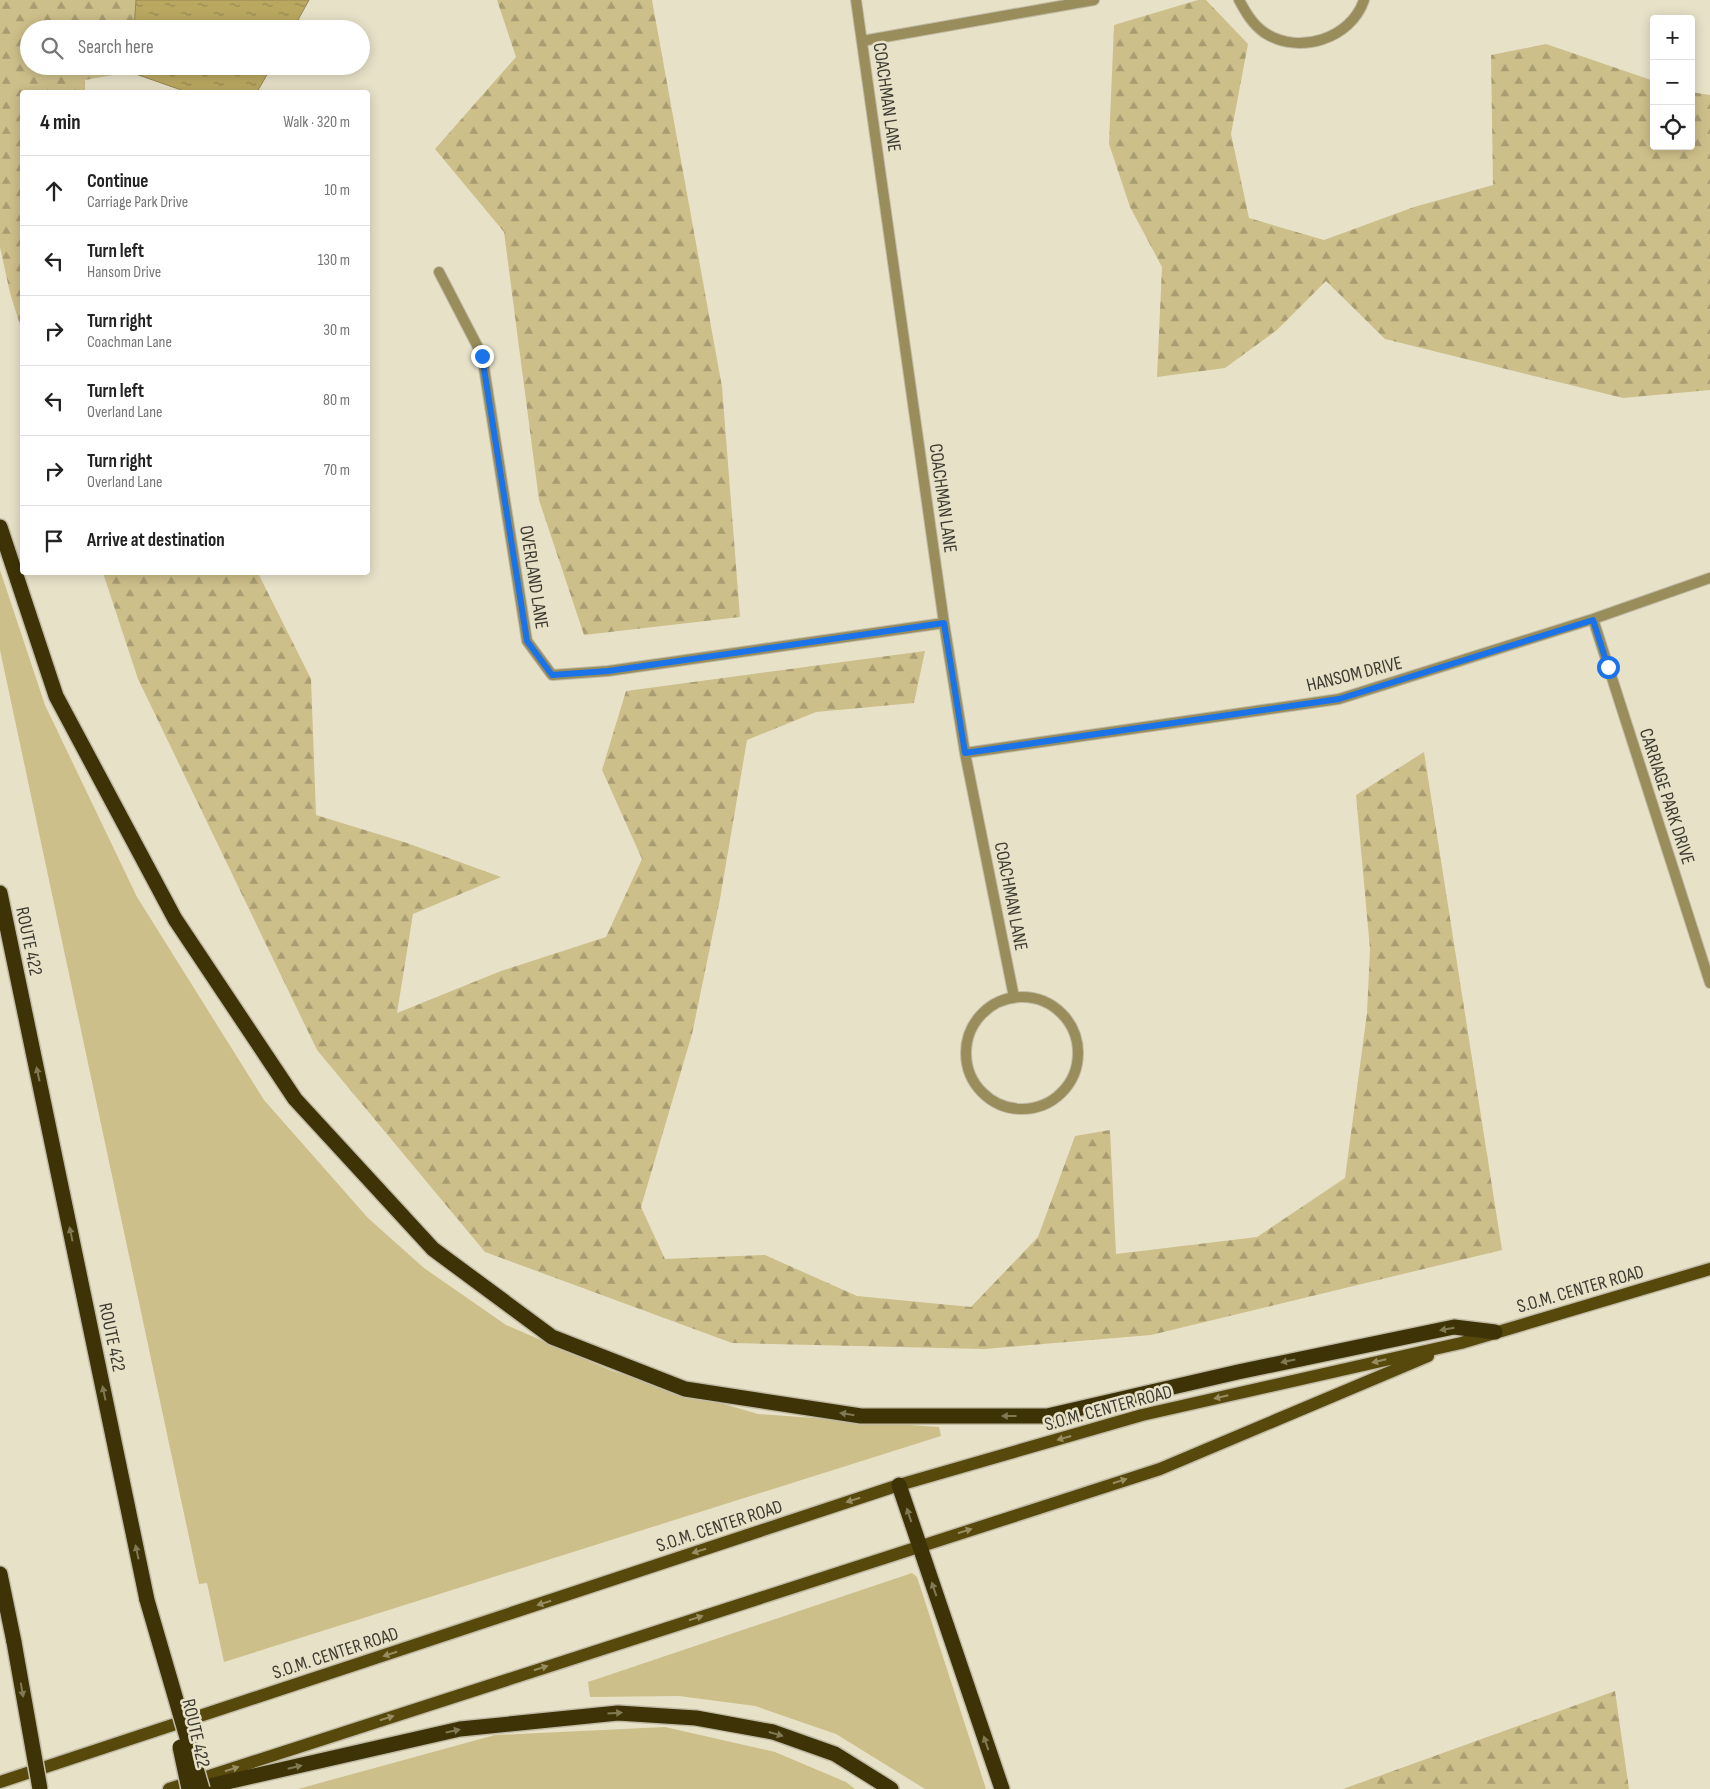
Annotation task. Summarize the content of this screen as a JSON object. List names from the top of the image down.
{
  "streets": {
    "highway": ["ROUTE 422"],
    "main road": ["S.O.M. CENTER ROAD"],
    "street": [
      "COACHMAN LANE",
      "OVERLAND LANE",
      "HANSOM DRIVE",
      "CARRIAGE PARK DRIVE"
    ]
  },
  "crossings": [
    ["COACHMAN LANE", "OVERLAND LANE"],
    ["COACHMAN LANE", "HANSOM DRIVE"],
    ["HANSOM DRIVE", "CARRIAGE PARK DRIVE"]
  ],
  "one_way": ["ROUTE 422"],
  "page": {
    "map_buttons": ["+", "−"],
    "search": "Search here",
    "heading": ["4 min", "Walk · 320 m"],
    "list": [
      ["Continue", "Carriage Park Drive", "10 m"],
      ["Turn left", "Hansom Drive", "130 m"],
      ["Turn right", "Coachman Lane", "30 m"],
      ["Turn left", "Overland Lane", "80 m"],
      ["Turn right", "Overland Lane", "70 m"],
      "Arrive at destination"
    ]
  }
}
